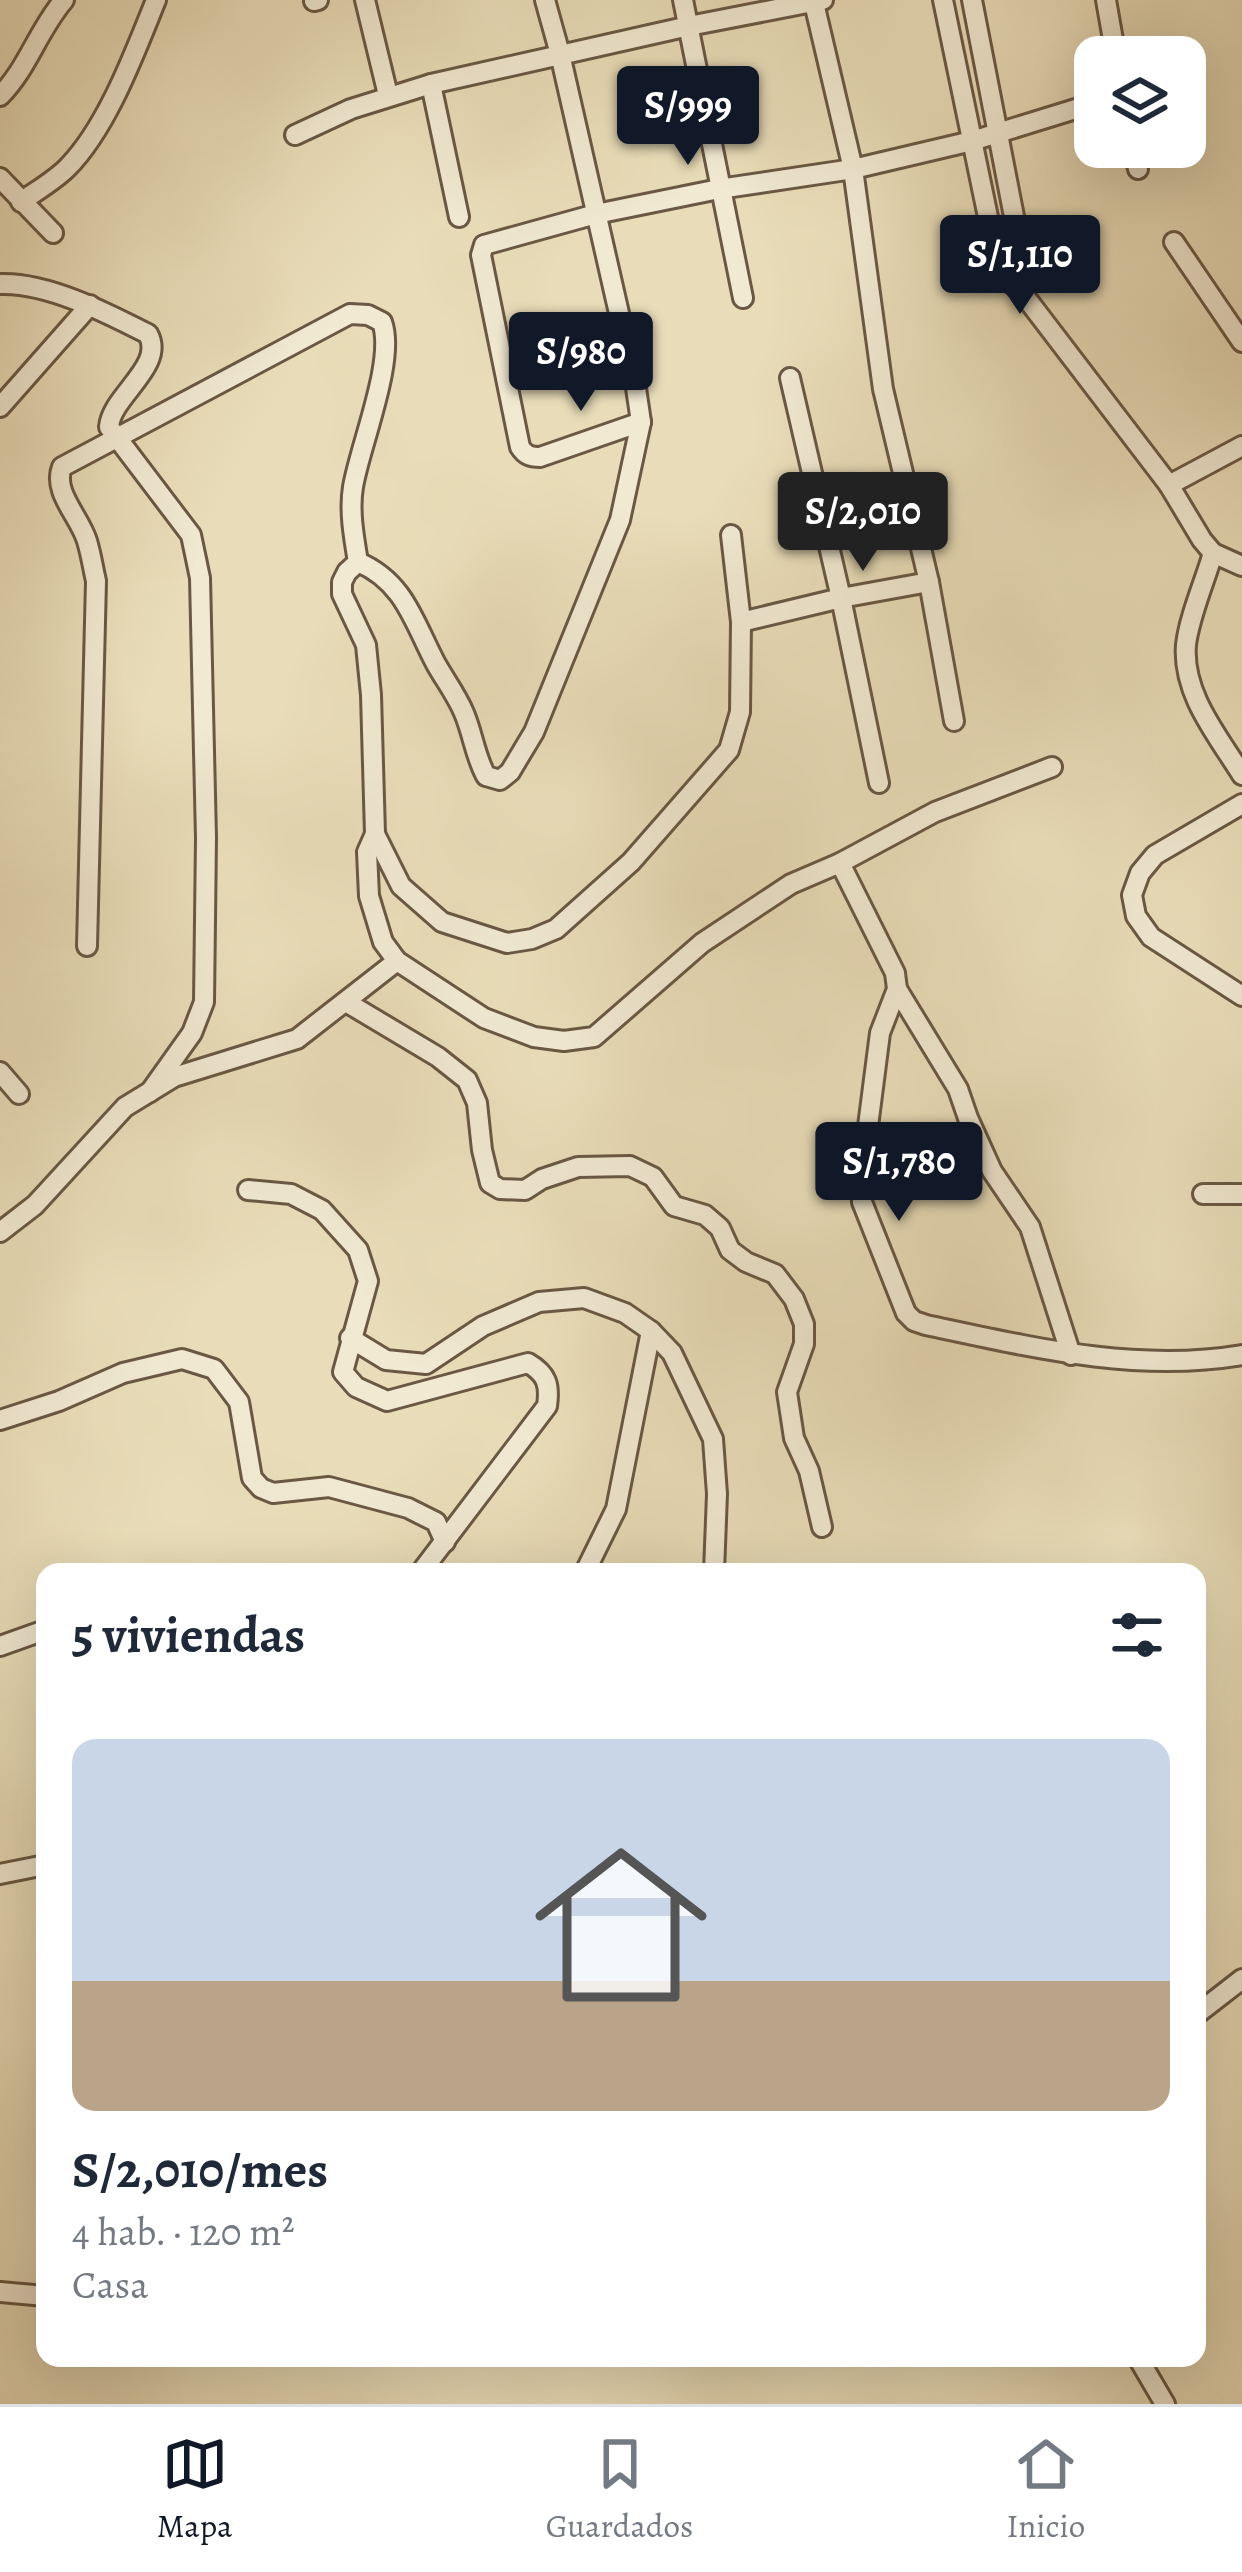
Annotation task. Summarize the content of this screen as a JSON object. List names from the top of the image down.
{
  "page": {
    "price": [
      "S/999",
      "S/1,110",
      "S/980",
      "S/2,010",
      "S/1,780"
    ],
    "heading": "5 viviendas",
    "list": [
      {
        "name": "S/2,010/mes",
        "note": "4 hab. · 120 m² · Casa"
      }
    ],
    "tabs": ["Mapa", "Guardados", "Inicio"]
  }
}
